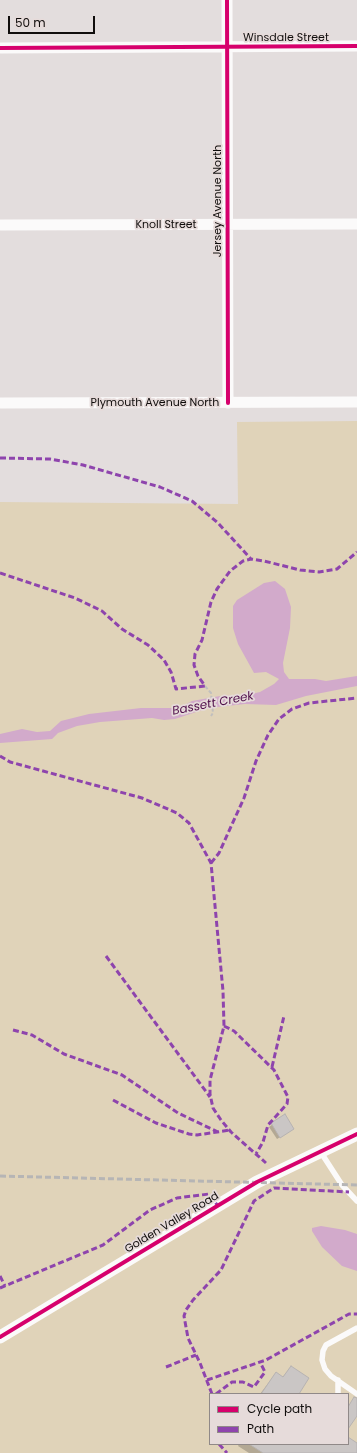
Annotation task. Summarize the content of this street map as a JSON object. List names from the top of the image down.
{
  "streets": {
    "street": [
      "Winsdale Street",
      "Jersey Avenue North",
      "Knoll Street",
      "Plymouth Avenue North",
      "Golden Valley Road"
    ]
  },
  "crossings": [
    ["Winsdale Street", "Jersey Avenue North"],
    ["Jersey Avenue North", "Knoll Street"],
    ["Jersey Avenue North", "Plymouth Avenue North"]
  ],
  "water": ["Bassett Creek"],
  "legend": ["Cycle path", "Path"],
  "scale_bar": "50 m"
}
